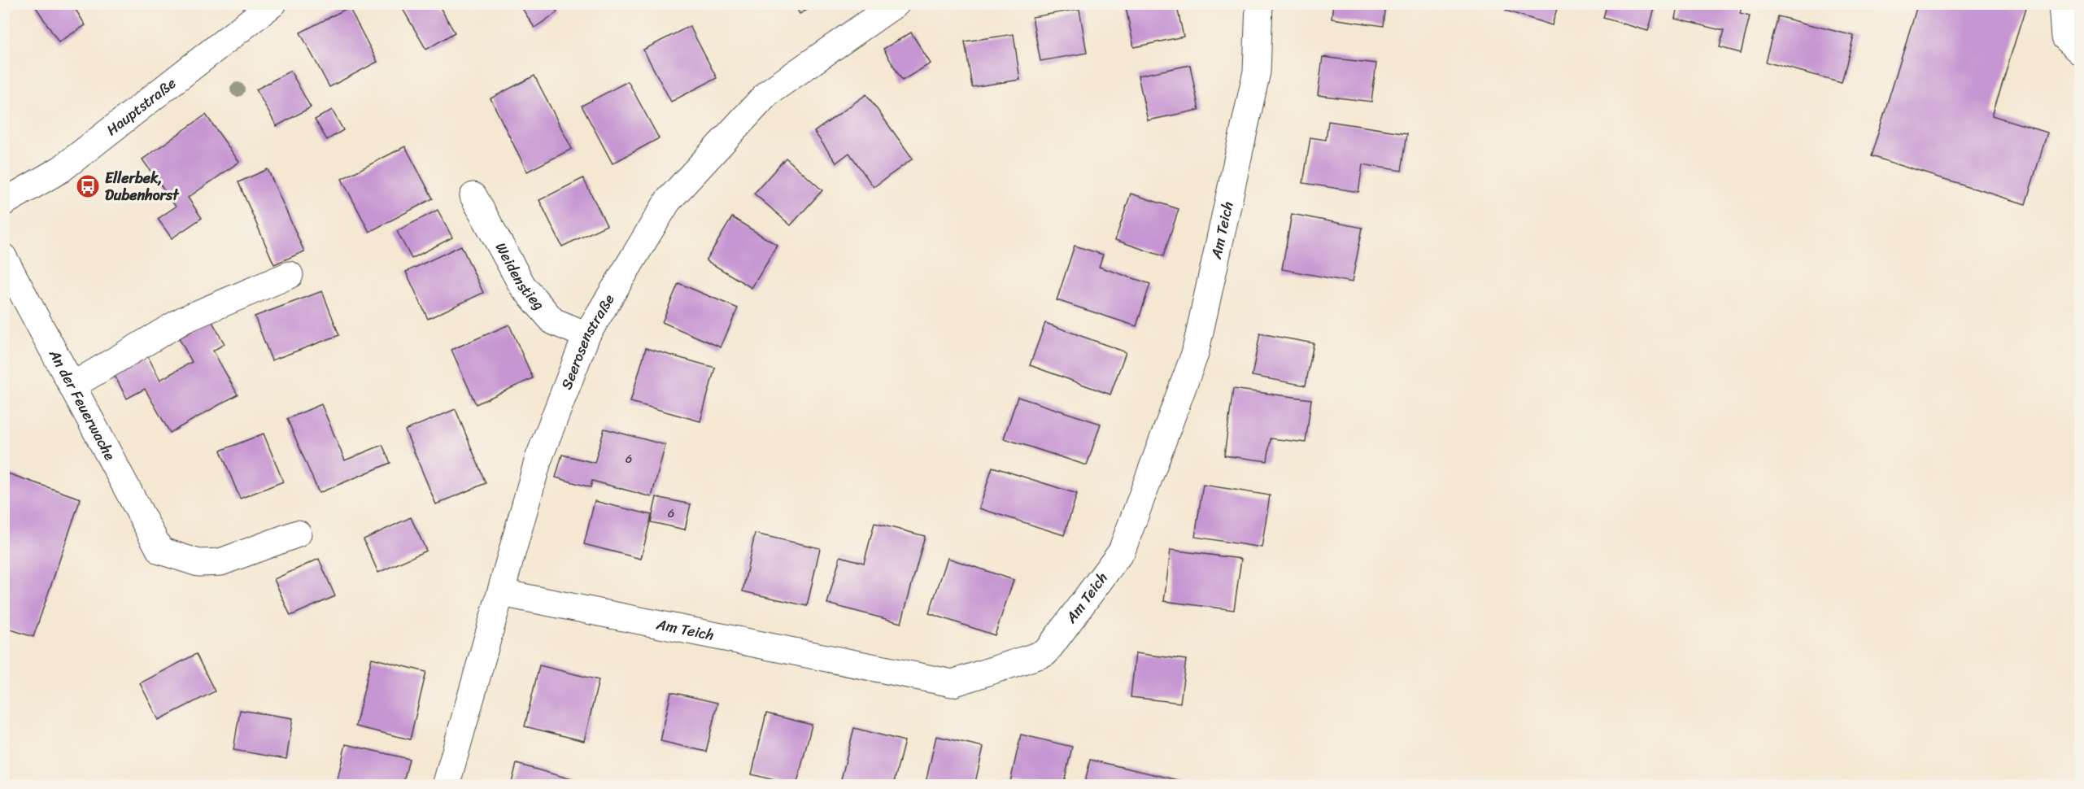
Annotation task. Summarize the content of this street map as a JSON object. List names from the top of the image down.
{
  "streets": {
    "street": [
      "Hauptstraße",
      "Am Teich",
      "Weidenstieg",
      "Seerosenstraße",
      "An der Feuerwache"
    ]
  },
  "crossings": [
    ["Am Teich", "Seerosenstraße"],
    ["Weidenstieg", "Seerosenstraße"]
  ],
  "places": {
    "bus stop": ["Ellerbek, Dubenhorst"]
  },
  "house_numbers": ["6", "6"]
}
